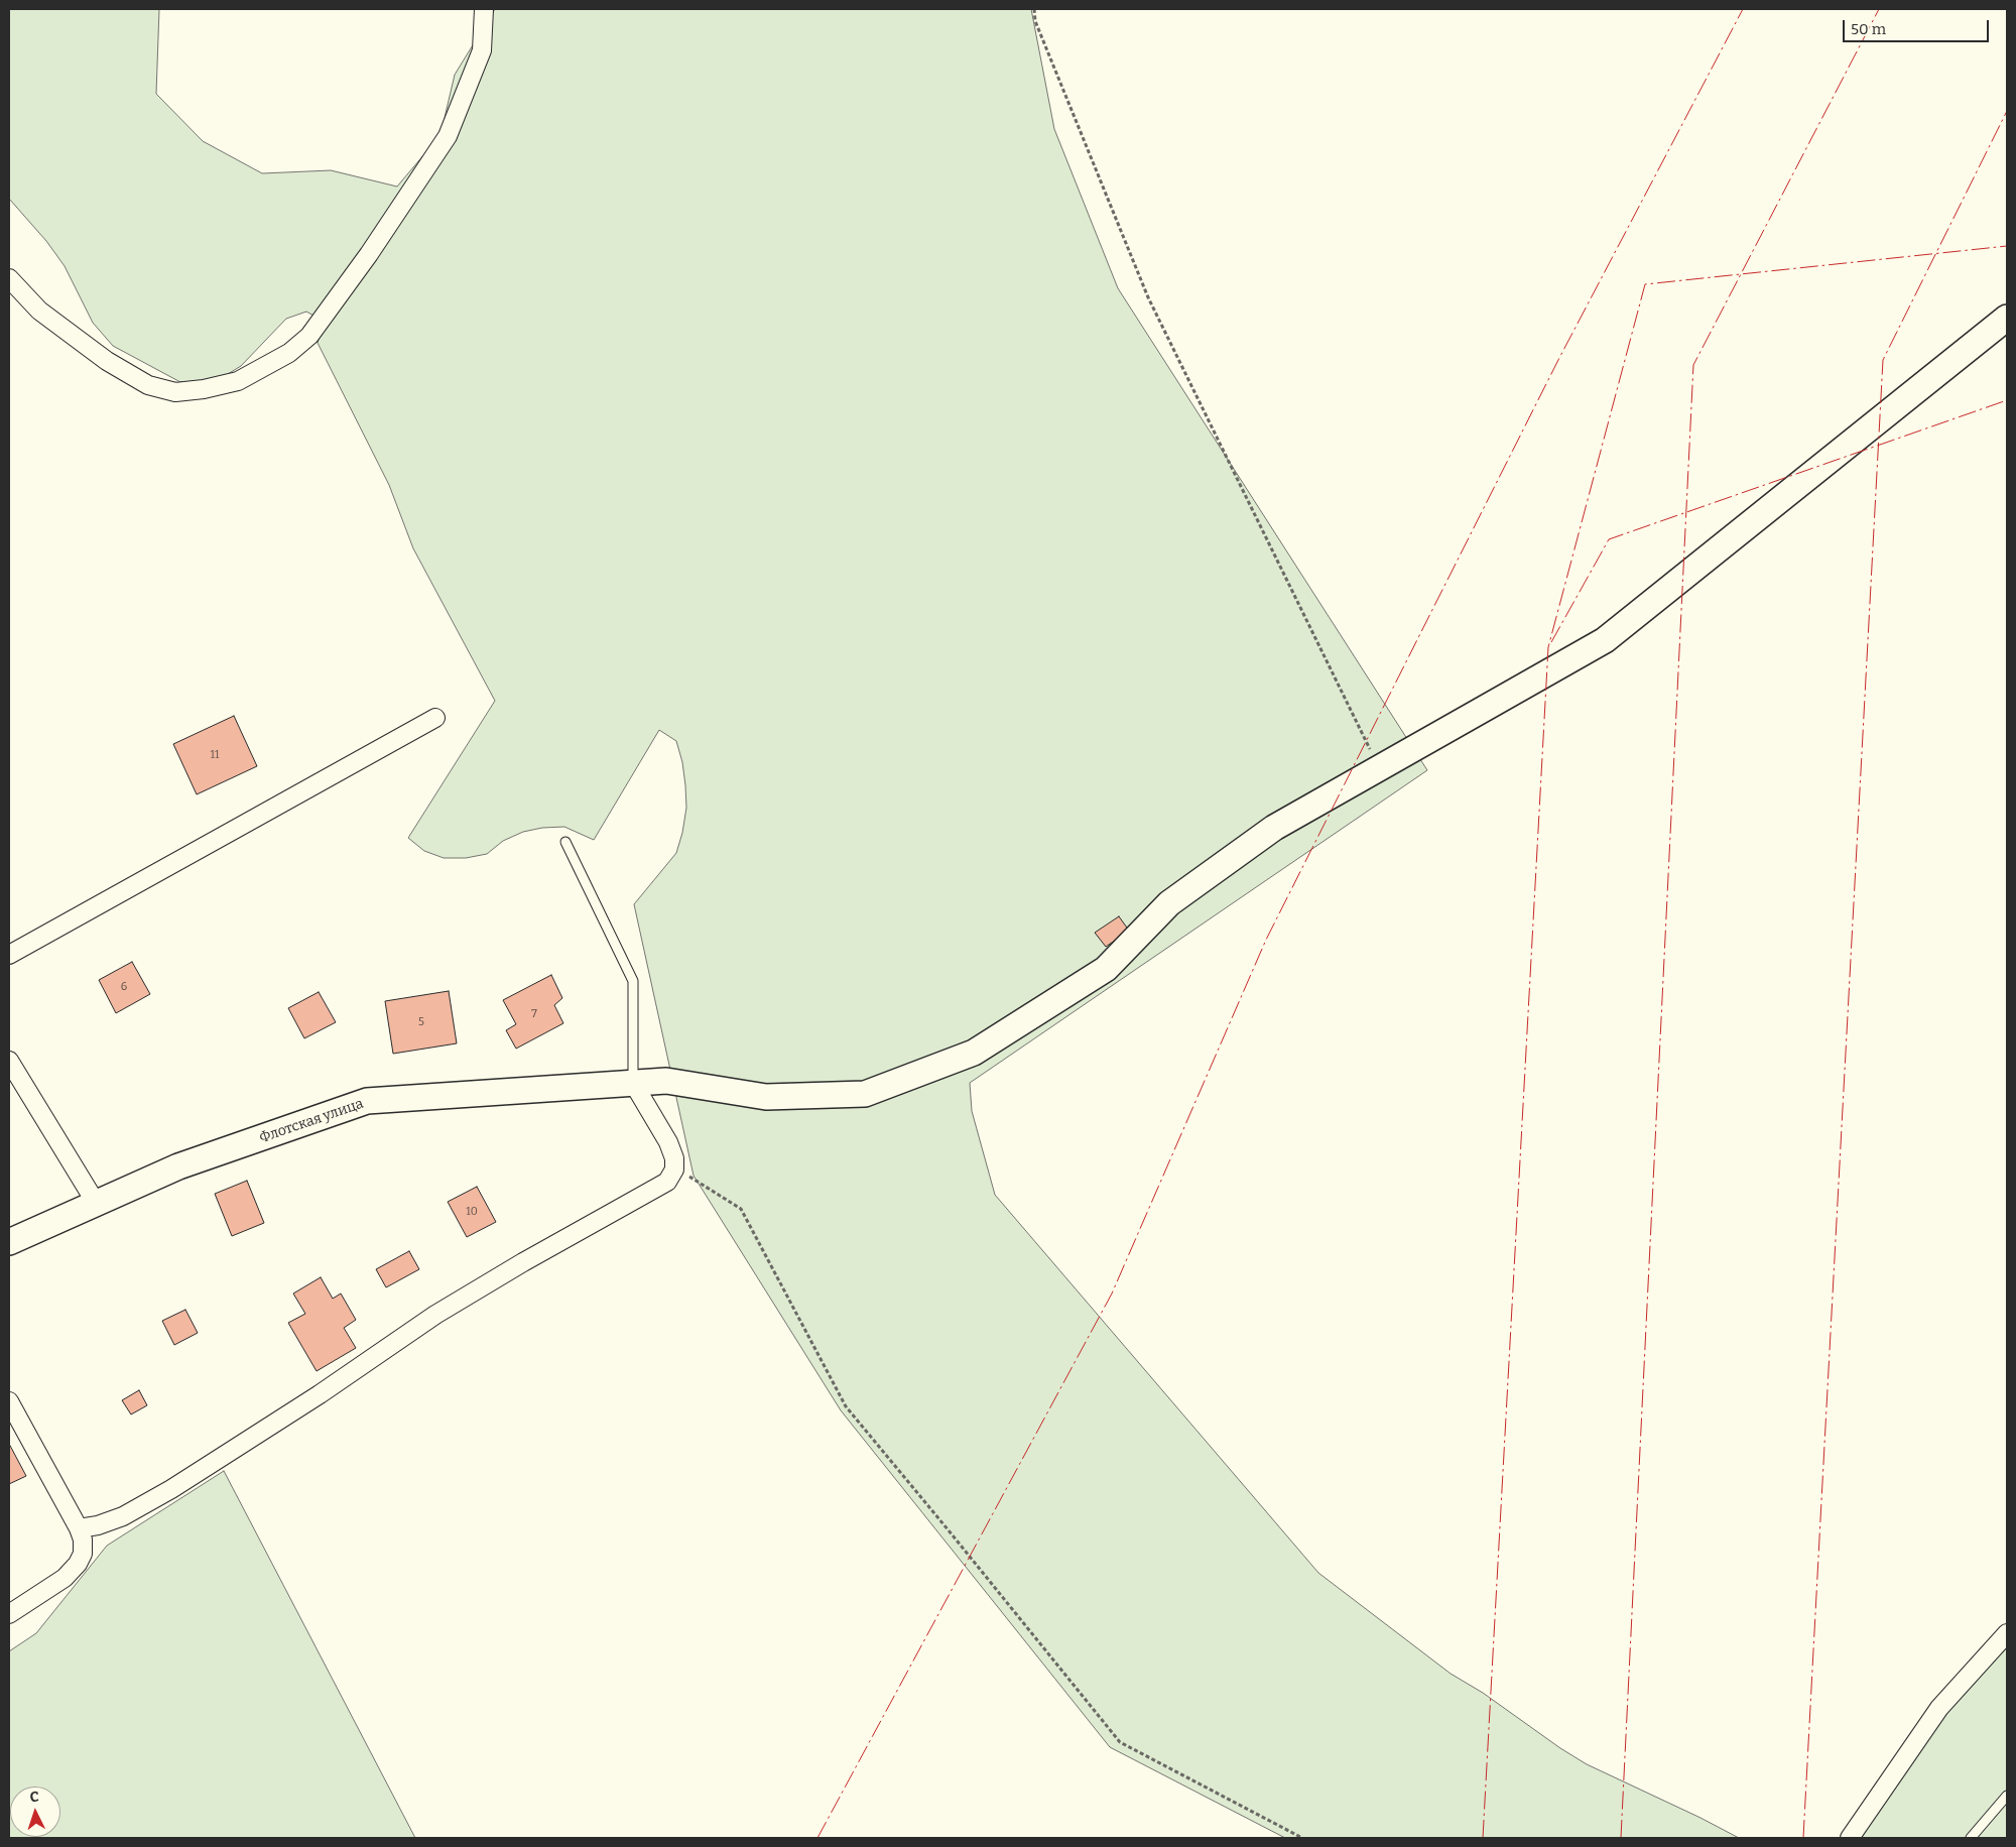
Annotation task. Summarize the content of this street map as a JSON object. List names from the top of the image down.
{
  "streets": {
    "street": ["Флотская улица"]
  },
  "house_numbers": [
    "11",
    "6",
    "7",
    "5",
    "10"
  ],
  "scale_bar": "50 m",
  "north": "top"
}
